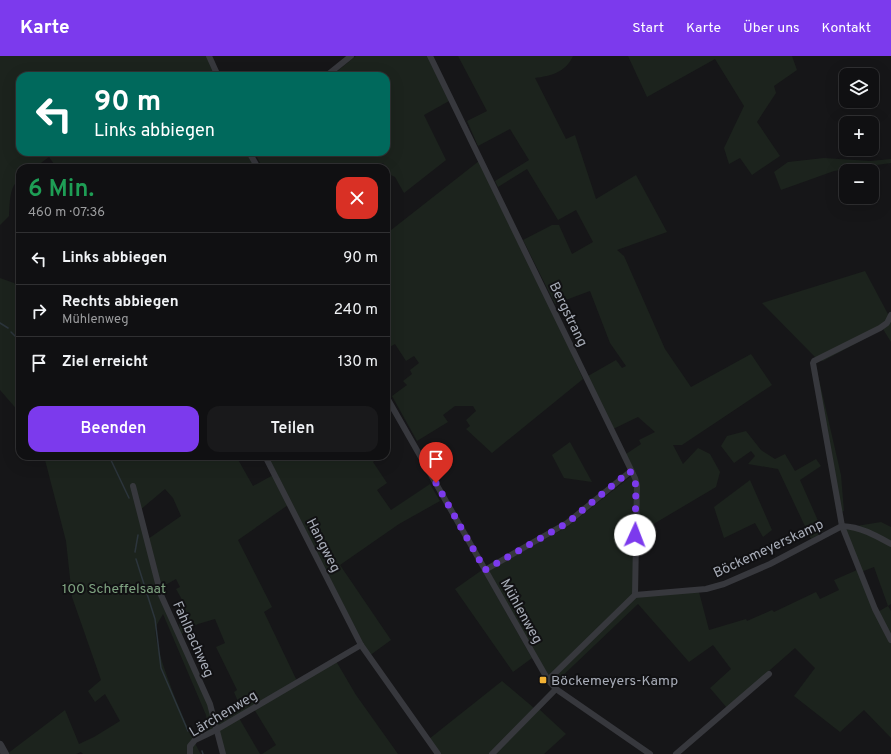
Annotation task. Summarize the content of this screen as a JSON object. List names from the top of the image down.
{
  "streets": {
    "street": [
      "Bergstrang",
      "Hangweg",
      "Böckemeyerskamp",
      "Mühlenweg",
      "Fahlbachweg",
      "Lärchenweg"
    ]
  },
  "crossings": [
    ["Bergstrang", "Böckemeyerskamp"],
    ["Hangweg", "Lärchenweg"],
    ["Fahlbachweg", "Lärchenweg"]
  ],
  "parks": ["100 Scheffelsaat"],
  "places": {
    "transit": ["Böckemeyers-Kamp"]
  },
  "page": {
    "header": "Karte",
    "nav": [
      "Start",
      "Karte",
      "Über uns",
      "Kontakt"
    ],
    "map_buttons": ["+", "−"],
    "turn": ["90 m", "Links abbiegen"],
    "heading": ["6 Min.", "460 m · 07:36"],
    "list": [
      {
        "name": "Links abbiegen",
        "value": "90 m"
      },
      {
        "name": "Rechts abbiegen",
        "note": "Mühlenweg",
        "value": "240 m"
      },
      {
        "name": "Ziel erreicht",
        "value": "130 m"
      }
    ],
    "buttons": ["Beenden", "Teilen"]
  }
}
